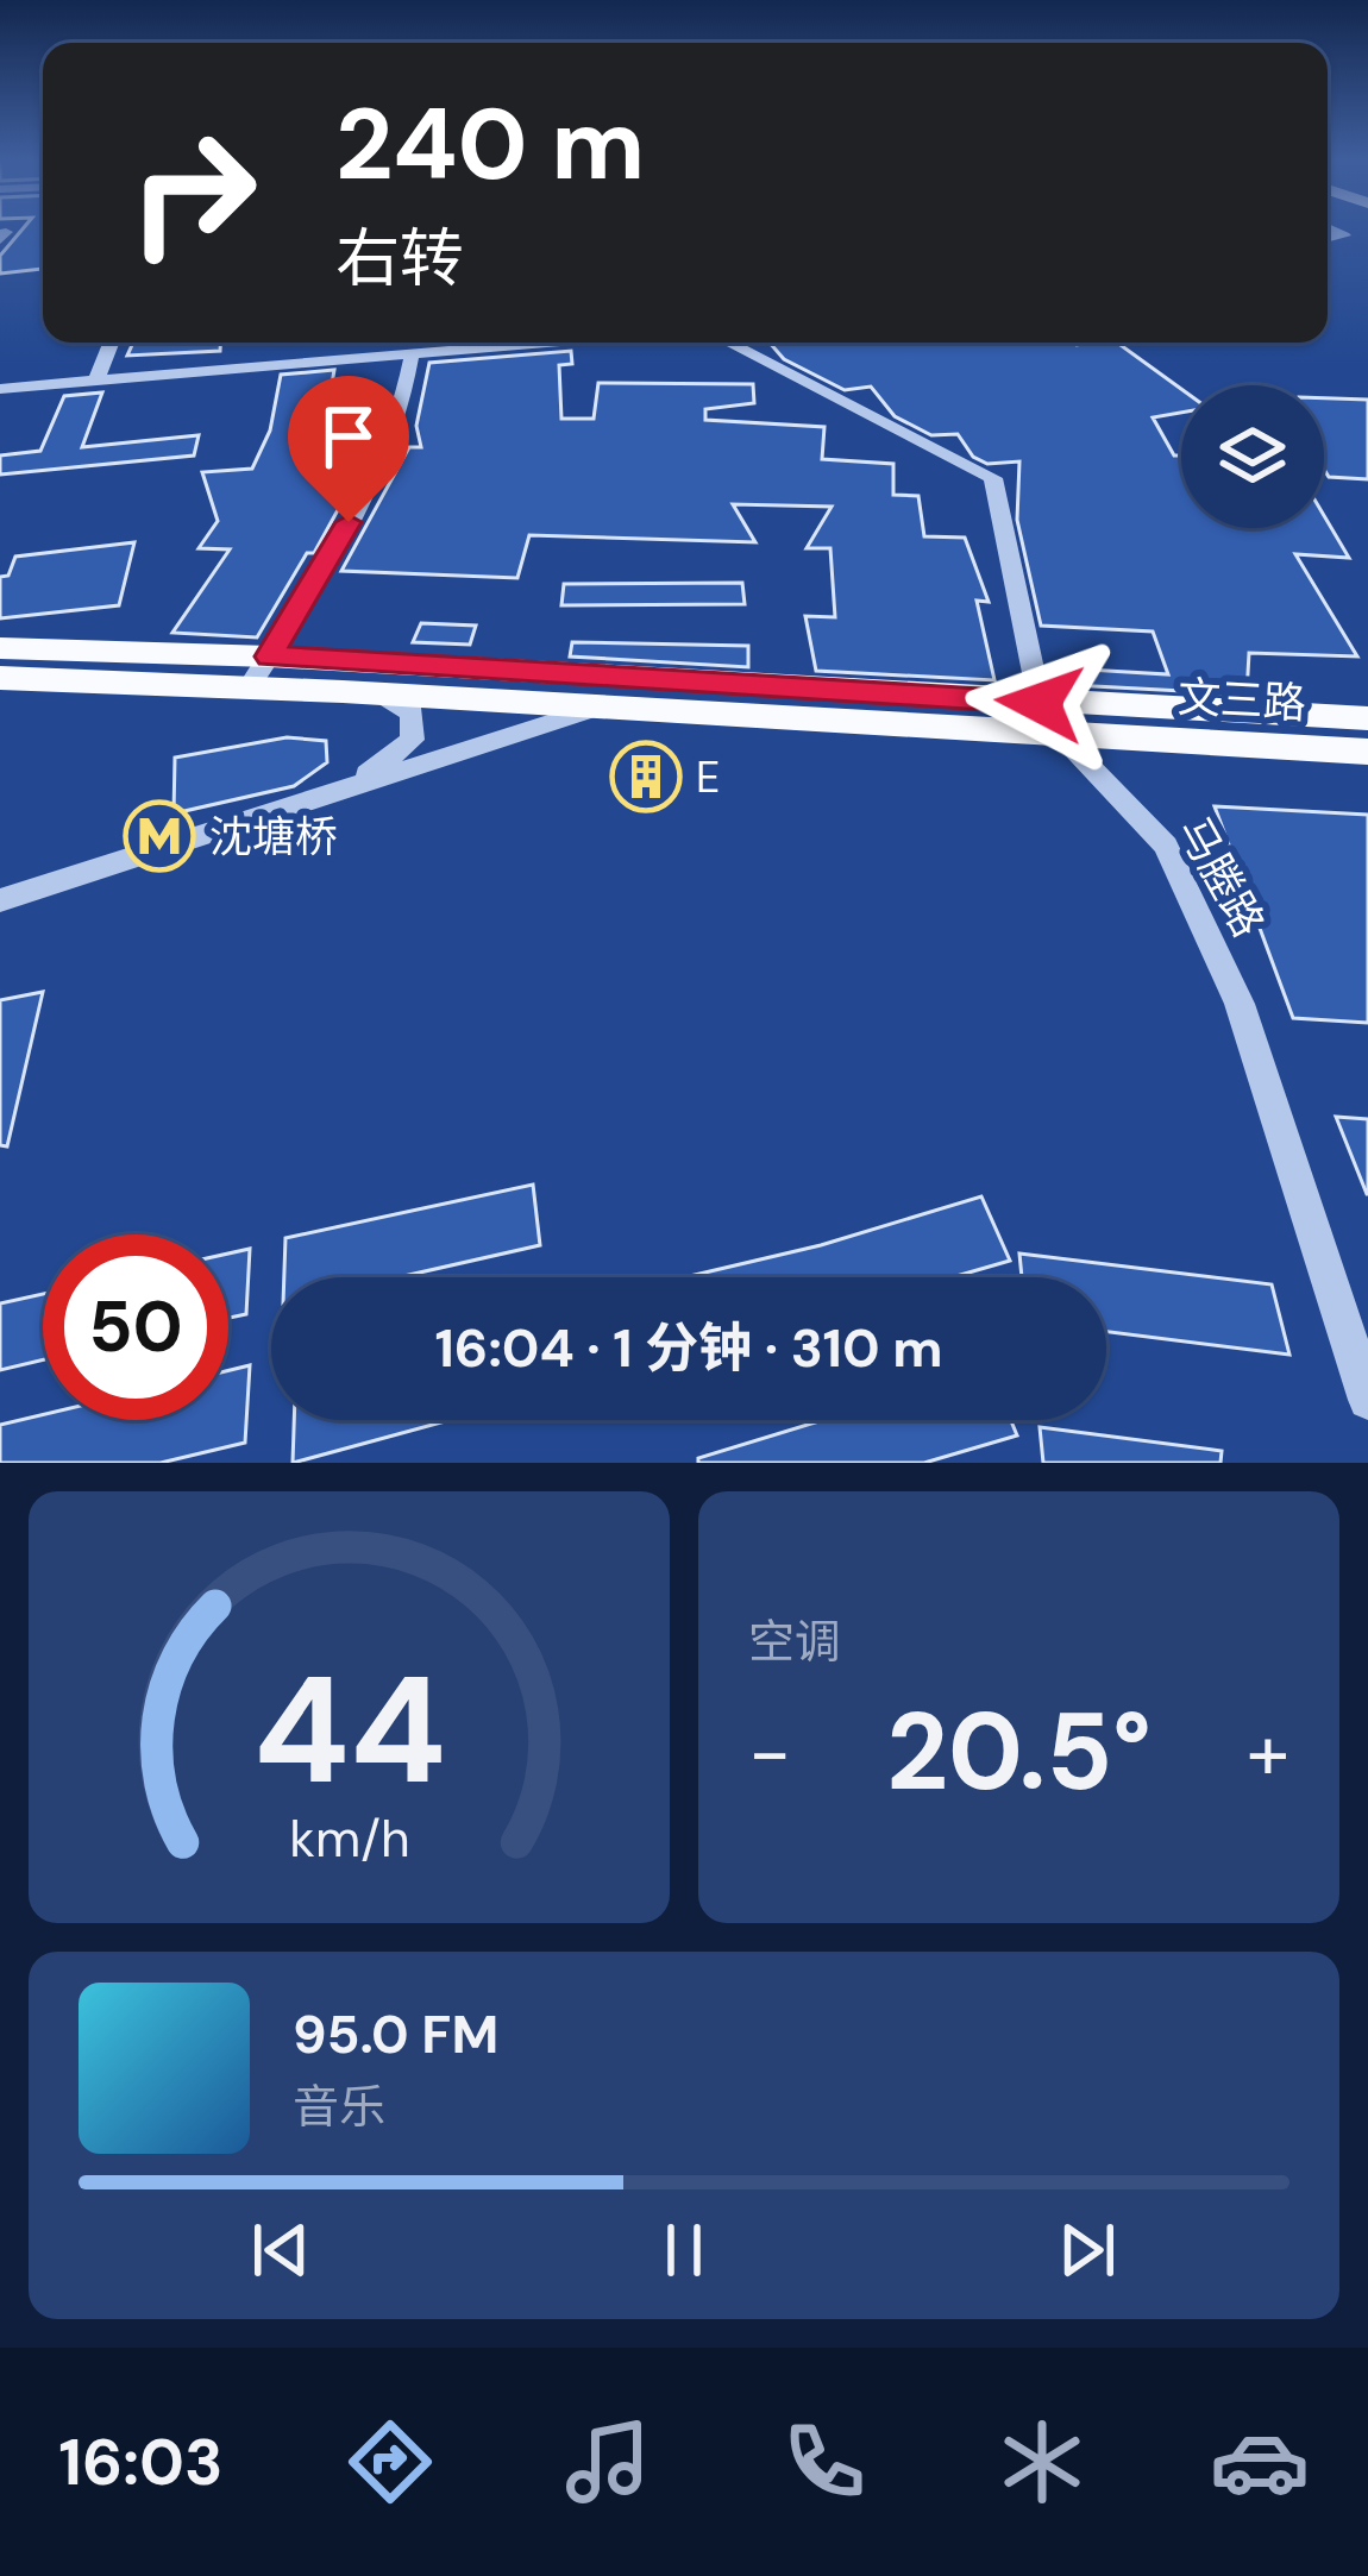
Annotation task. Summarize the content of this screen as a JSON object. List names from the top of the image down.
{
  "streets": {
    "main road": ["文三路"],
    "street": ["马塍路"]
  },
  "crossings": [
    ["文三路", "马塍路"]
  ],
  "places": {
    "building": ["E"],
    "metro station": ["沈塘桥"]
  },
  "page": {
    "turn": ["240 m", "右转"],
    "limit": "50",
    "trip": "16:04 · 1 分钟 · 310 m",
    "tile": "空调",
    "heat": ["−", "20.5°", "+"],
    "song": ["95.0 FM", "音乐"],
    "tabs": "16:03",
    "gauge": ["44", "km/h"]
  }
}
